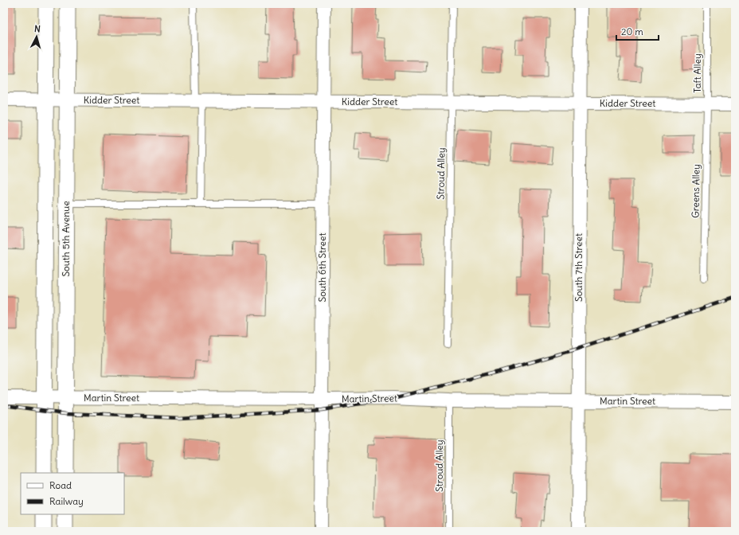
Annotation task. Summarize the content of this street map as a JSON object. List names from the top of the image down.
{
  "streets": {
    "street": [
      "Kidder Street",
      "South 5th Avenue",
      "South 6th Street",
      "South 7th Street",
      "Martin Street"
    ],
    "lane": ["Taft Alley", "Stroud Alley", "Greens Alley"]
  },
  "crossings": [
    ["Taft Alley", "Kidder Street"],
    ["Taft Alley", "Greens Alley"],
    ["Kidder Street", "Stroud Alley"],
    ["Kidder Street", "Greens Alley"],
    ["Kidder Street", "South 5th Avenue"],
    ["Kidder Street", "South 6th Street"],
    ["Kidder Street", "South 7th Street"],
    ["Stroud Alley", "Martin Street"],
    ["South 5th Avenue", "Martin Street"],
    ["South 6th Street", "Martin Street"],
    ["South 7th Street", "Martin Street"]
  ],
  "legend": ["Road", "Railway"],
  "scale_bar": "20 m",
  "north": "top"
}
